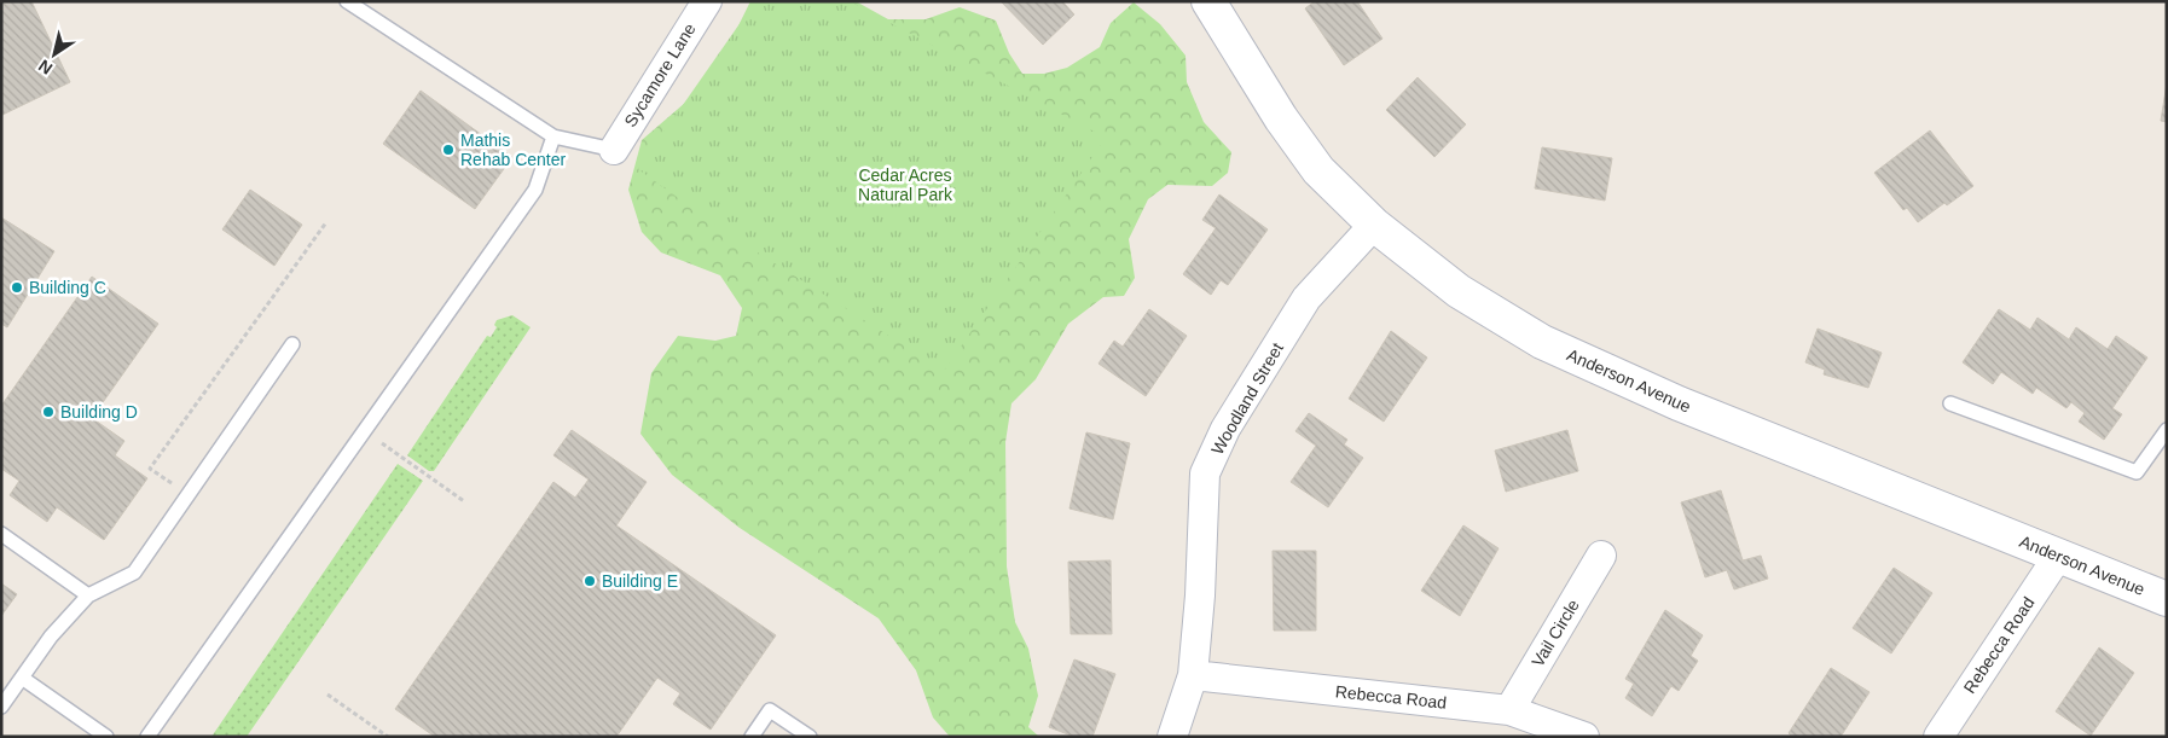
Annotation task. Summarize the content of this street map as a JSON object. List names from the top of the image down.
{
  "streets": {
    "main road": ["Anderson Avenue"],
    "street": [
      "Sycamore Lane",
      "Woodland Street",
      "Vail Circle",
      "Rebecca Road"
    ]
  },
  "crossings": [
    ["Anderson Avenue", "Woodland Street"],
    ["Anderson Avenue", "Rebecca Road"],
    ["Woodland Street", "Rebecca Road"],
    ["Vail Circle", "Rebecca Road"]
  ],
  "parks": ["Cedar Acres Natural Park"],
  "places": [
    "Mathis Rehab Center",
    "Building C",
    "Building D",
    "Building E"
  ],
  "north": "bottom left"
}
